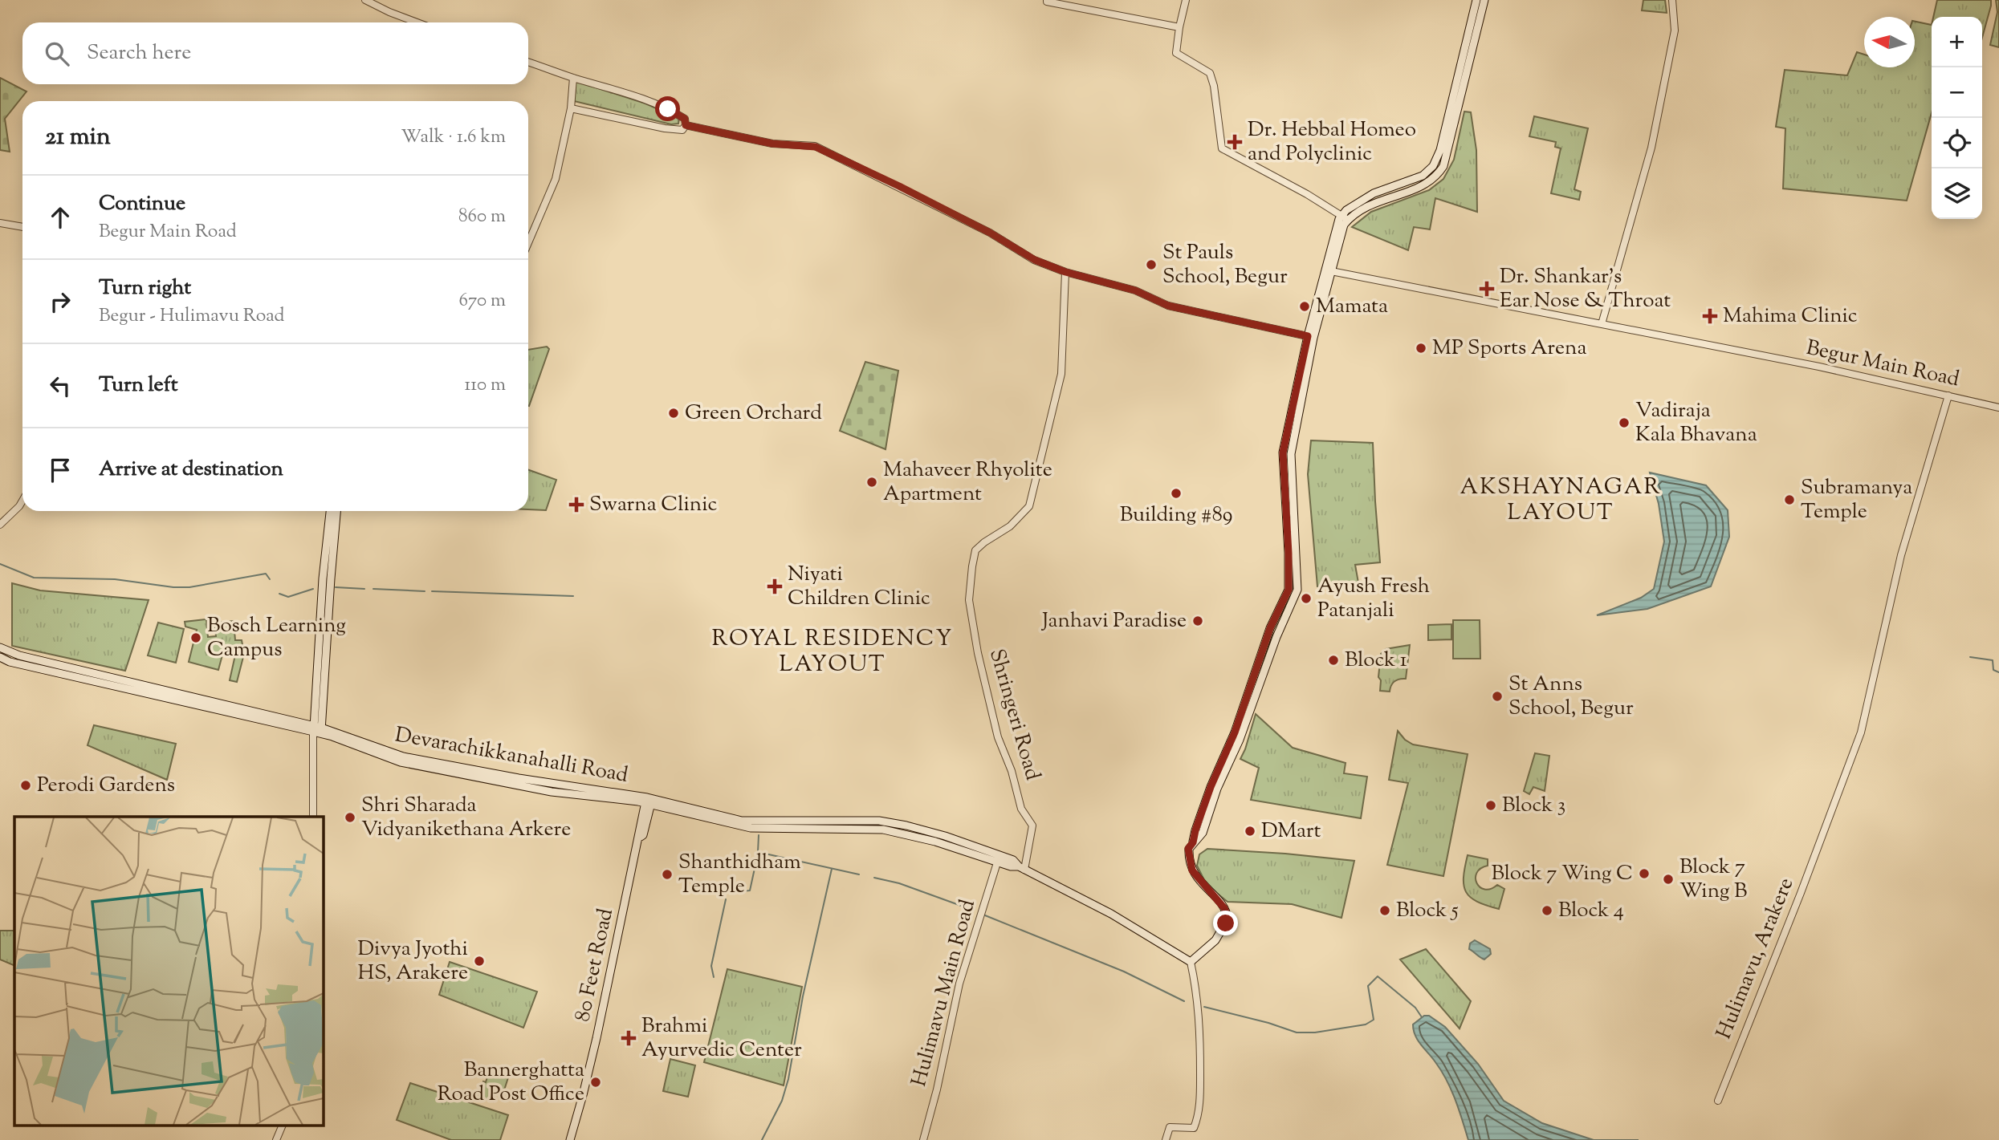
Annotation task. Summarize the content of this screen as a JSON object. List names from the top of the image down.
{
  "streets": {
    "main road": ["Devarachikkanahalli Road", "80 Feet Road"],
    "street": [
      "Begur Main Road",
      "Shringeri Road",
      "Hulimavu, Arakere",
      "Hulimavu Main Road"
    ]
  },
  "crossings": [
    ["Begur Main Road", "Hulimavu, Arakere"],
    ["Shringeri Road", "Devarachikkanahalli Road"],
    ["Devarachikkanahalli Road", "80 Feet Road"],
    ["Devarachikkanahalli Road", "Hulimavu Main Road"]
  ],
  "districts": ["AKSHAYNAGAR LAYOUT", "ROYAL RESIDENCY LAYOUT"],
  "places": {
    "health": [
      "Dr. Hebbal Homeo and Polyclinic",
      "Dr. Shankar's Ear Nose & Throat",
      "Mahima Clinic",
      "Swarna Clinic",
      "Niyati Children Clinic",
      "Brahmi Ayurvedic Center"
    ],
    "other": [
      "St Pauls School, Begur",
      "Mamata",
      "MP Sports Arena",
      "Green Orchard",
      "Vadiraja Kala Bhavana",
      "Mahaveer Rhyolite Apartment",
      "Building #89",
      "Subramanya Temple",
      "Ayush Fresh Patanjali",
      "Janhavi Paradise",
      "Bosch Learning Campus",
      "Block 1",
      "St Anns School, Begur",
      "Perodi Gardens",
      "Block 3",
      "Shri Sharada Vidyanikethana Arkere",
      "DMart",
      "Block 7 Wing C",
      "Shanthidham Temple",
      "Block 7 Wing B",
      "Block 5",
      "Block 4",
      "Divya Jyothi HS, Arakere",
      "Bannerghatta Road Post Office"
    ]
  },
  "north": "left",
  "page": {
    "map_buttons": ["+", "−"],
    "search": "Search here",
    "heading": ["21 min", "Walk · 1.6 km"],
    "list": [
      ["Continue", "Begur Main Road", "860 m"],
      ["Turn right", "Begur - Hulimavu Road", "670 m"],
      ["Turn left", "110 m"],
      "Arrive at destination"
    ]
  }
}
